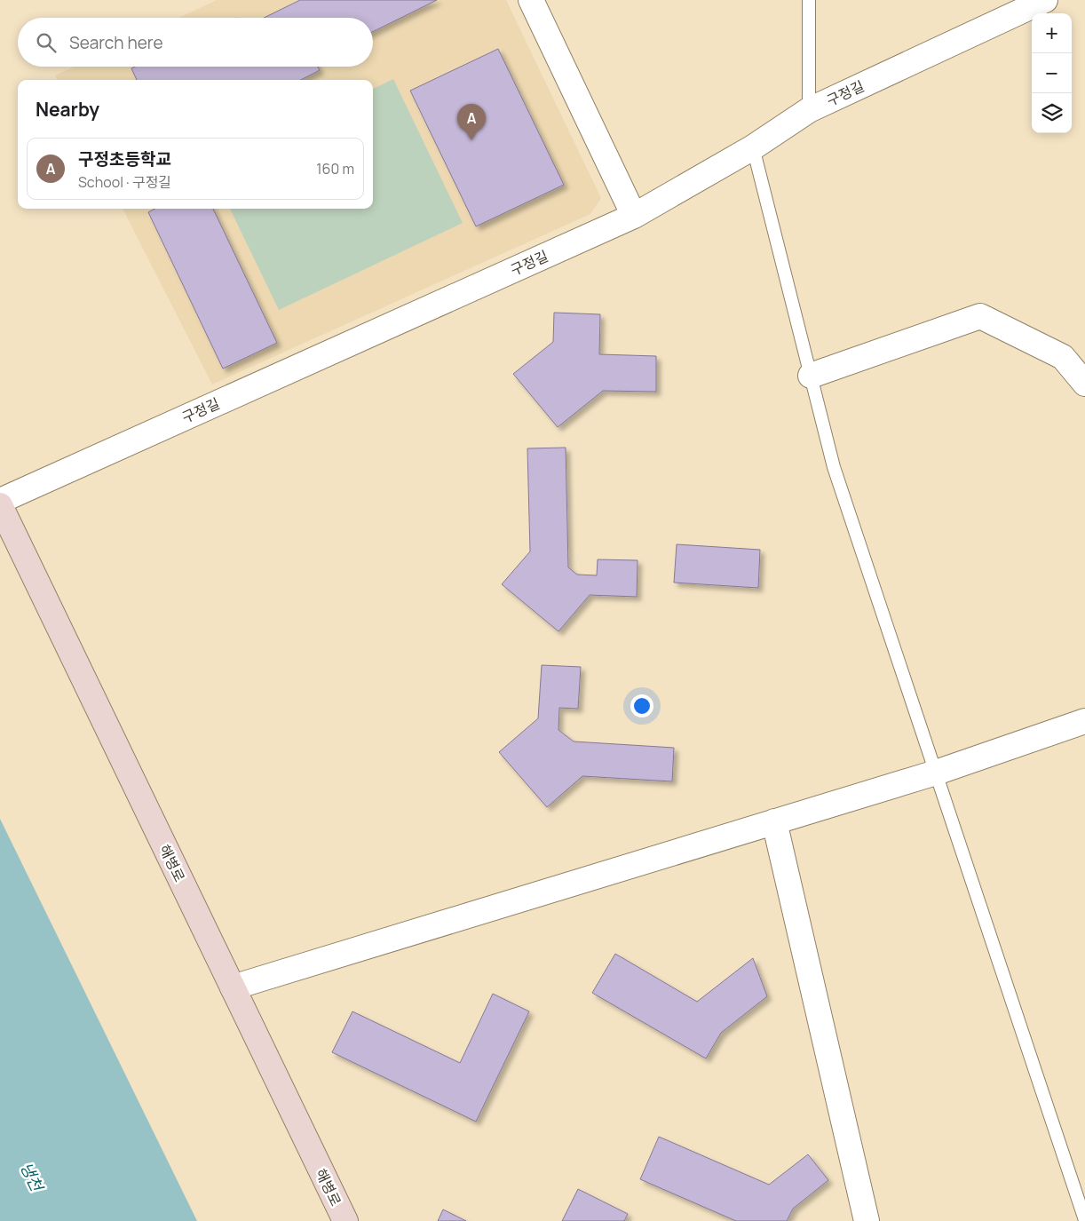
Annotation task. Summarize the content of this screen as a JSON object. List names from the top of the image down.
{
  "streets": {
    "main road": ["해병로"],
    "street": ["구정길"]
  },
  "water": ["냉천"],
  "page": {
    "map_buttons": ["+", "−"],
    "search": "Search here",
    "heading": "Nearby",
    "pins": "A",
    "list": [
      {
        "mark": "A",
        "name": "구정초등학교",
        "note": "School · 구정길",
        "value": "160 m"
      }
    ]
  }
}
